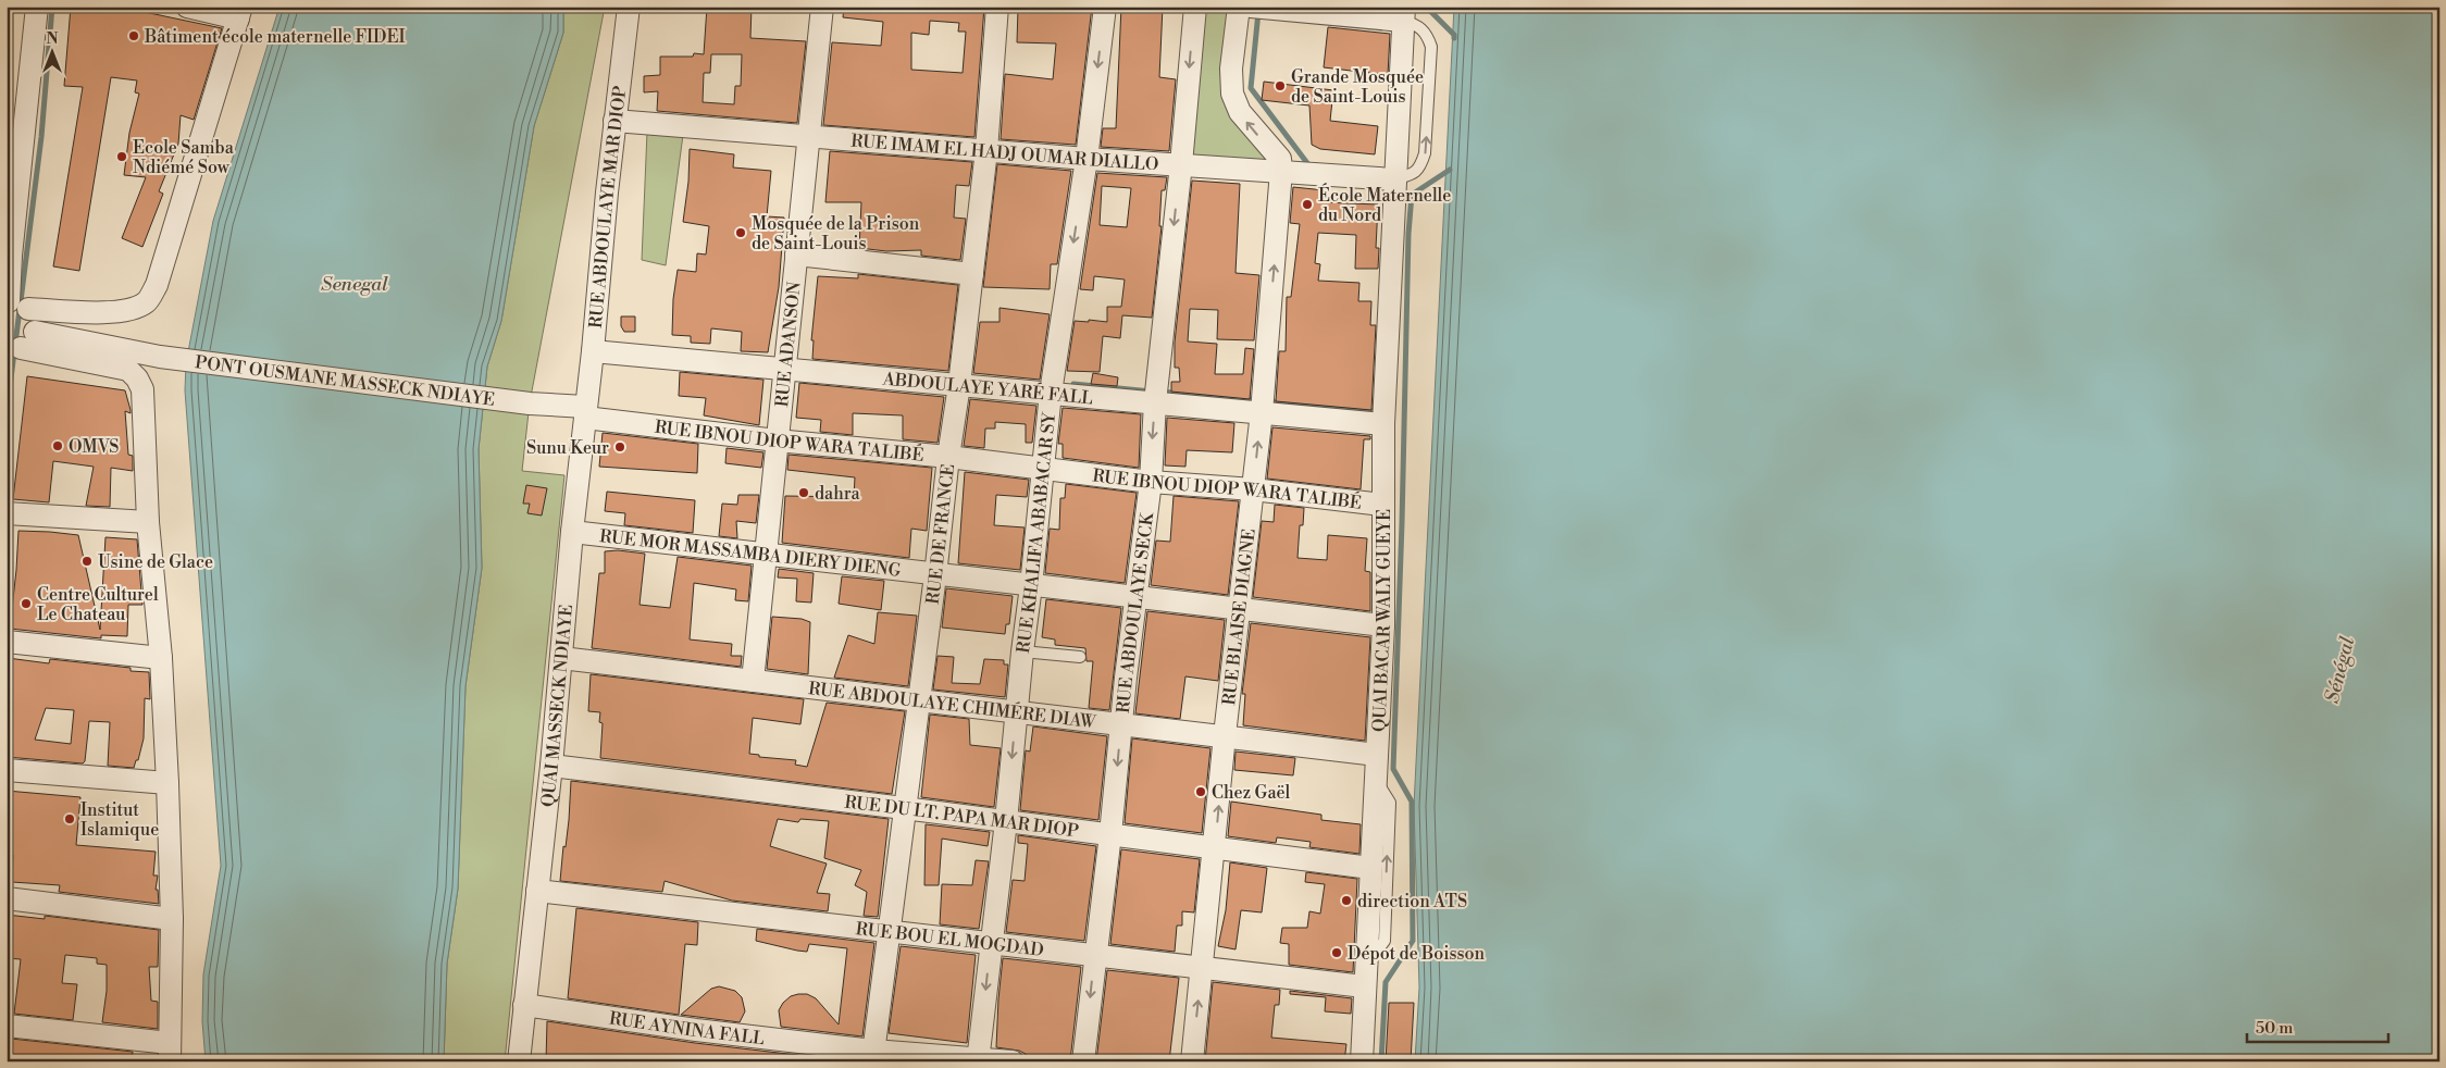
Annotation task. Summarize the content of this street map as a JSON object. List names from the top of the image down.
{
  "streets": {
    "street": [
      "RUE IMAM EL HADJ OUMAR DIALLO",
      "RUE ABDOULAYE MAR DIOP",
      "RUE ADANSON",
      "PONT OUSMANE MASSECK NDIAYE",
      "ABDOULAYE YARÉ FALL",
      "RUE IBNOU DIOP WARA TALIBÉ",
      "RUE KHALIFA ABABACAR SY",
      "RUE DE FRANCE",
      "RUE MOR MASSAMBA DIERY DIENG",
      "RUE ABDOULAYE SECK",
      "RUE BLAISE DIAGNE",
      "QUAI BACAR WALY GUEYE",
      "RUE ABDOULAYE CHIMÉRE DIAW",
      "QUAI MASSECK NDIAYE",
      "RUE DU LT. PAPA MAR DIOP",
      "RUE BOU EL MOGDAD",
      "RUE AYNINA FALL"
    ]
  },
  "crossings": [
    ["RUE IMAM EL HADJ OUMAR DIALLO", "RUE ABDOULAYE MAR DIOP"],
    ["RUE IMAM EL HADJ OUMAR DIALLO", "RUE ADANSON"],
    ["RUE IMAM EL HADJ OUMAR DIALLO", "RUE KHALIFA ABABACAR SY"],
    ["RUE IMAM EL HADJ OUMAR DIALLO", "RUE DE FRANCE"],
    ["RUE IMAM EL HADJ OUMAR DIALLO", "RUE ABDOULAYE SECK"],
    ["RUE IMAM EL HADJ OUMAR DIALLO", "RUE BLAISE DIAGNE"],
    ["RUE IMAM EL HADJ OUMAR DIALLO", "QUAI BACAR WALY GUEYE"],
    ["RUE ABDOULAYE MAR DIOP", "PONT OUSMANE MASSECK NDIAYE"],
    ["RUE ABDOULAYE MAR DIOP", "ABDOULAYE YARÉ FALL"],
    ["RUE ABDOULAYE MAR DIOP", "RUE IBNOU DIOP WARA TALIBÉ"],
    ["RUE ABDOULAYE MAR DIOP", "QUAI MASSECK NDIAYE"],
    ["RUE ADANSON", "ABDOULAYE YARÉ FALL"],
    ["RUE ADANSON", "RUE IBNOU DIOP WARA TALIBÉ"],
    ["RUE ADANSON", "RUE MOR MASSAMBA DIERY DIENG"],
    ["RUE ADANSON", "RUE ABDOULAYE CHIMÉRE DIAW"],
    ["PONT OUSMANE MASSECK NDIAYE", "RUE IBNOU DIOP WARA TALIBÉ"],
    ["PONT OUSMANE MASSECK NDIAYE", "QUAI MASSECK NDIAYE"],
    ["ABDOULAYE YARÉ FALL", "RUE KHALIFA ABABACAR SY"],
    ["ABDOULAYE YARÉ FALL", "RUE DE FRANCE"],
    ["ABDOULAYE YARÉ FALL", "RUE ABDOULAYE SECK"],
    ["ABDOULAYE YARÉ FALL", "RUE BLAISE DIAGNE"],
    ["ABDOULAYE YARÉ FALL", "QUAI BACAR WALY GUEYE"],
    ["RUE IBNOU DIOP WARA TALIBÉ", "RUE KHALIFA ABABACAR SY"],
    ["RUE IBNOU DIOP WARA TALIBÉ", "RUE DE FRANCE"],
    ["RUE IBNOU DIOP WARA TALIBÉ", "RUE ABDOULAYE SECK"],
    ["RUE IBNOU DIOP WARA TALIBÉ", "RUE BLAISE DIAGNE"],
    ["RUE IBNOU DIOP WARA TALIBÉ", "QUAI BACAR WALY GUEYE"],
    ["RUE IBNOU DIOP WARA TALIBÉ", "QUAI MASSECK NDIAYE"],
    ["RUE KHALIFA ABABACAR SY", "RUE MOR MASSAMBA DIERY DIENG"],
    ["RUE KHALIFA ABABACAR SY", "RUE ABDOULAYE CHIMÉRE DIAW"],
    ["RUE KHALIFA ABABACAR SY", "RUE DU LT. PAPA MAR DIOP"],
    ["RUE KHALIFA ABABACAR SY", "RUE BOU EL MOGDAD"],
    ["RUE KHALIFA ABABACAR SY", "RUE AYNINA FALL"],
    ["RUE DE FRANCE", "RUE MOR MASSAMBA DIERY DIENG"],
    ["RUE DE FRANCE", "RUE ABDOULAYE CHIMÉRE DIAW"],
    ["RUE DE FRANCE", "RUE DU LT. PAPA MAR DIOP"],
    ["RUE DE FRANCE", "RUE BOU EL MOGDAD"],
    ["RUE DE FRANCE", "RUE AYNINA FALL"],
    ["RUE MOR MASSAMBA DIERY DIENG", "RUE ABDOULAYE SECK"],
    ["RUE MOR MASSAMBA DIERY DIENG", "RUE BLAISE DIAGNE"],
    ["RUE MOR MASSAMBA DIERY DIENG", "QUAI BACAR WALY GUEYE"],
    ["RUE MOR MASSAMBA DIERY DIENG", "QUAI MASSECK NDIAYE"],
    ["RUE ABDOULAYE SECK", "RUE ABDOULAYE CHIMÉRE DIAW"],
    ["RUE ABDOULAYE SECK", "RUE DU LT. PAPA MAR DIOP"],
    ["RUE ABDOULAYE SECK", "RUE BOU EL MOGDAD"],
    ["RUE BLAISE DIAGNE", "RUE ABDOULAYE CHIMÉRE DIAW"],
    ["RUE BLAISE DIAGNE", "RUE DU LT. PAPA MAR DIOP"],
    ["RUE BLAISE DIAGNE", "RUE BOU EL MOGDAD"],
    ["QUAI BACAR WALY GUEYE", "RUE ABDOULAYE CHIMÉRE DIAW"],
    ["QUAI BACAR WALY GUEYE", "RUE DU LT. PAPA MAR DIOP"],
    ["QUAI BACAR WALY GUEYE", "RUE BOU EL MOGDAD"],
    ["RUE ABDOULAYE CHIMÉRE DIAW", "QUAI MASSECK NDIAYE"],
    ["QUAI MASSECK NDIAYE", "RUE DU LT. PAPA MAR DIOP"],
    ["QUAI MASSECK NDIAYE", "RUE BOU EL MOGDAD"],
    ["QUAI MASSECK NDIAYE", "RUE AYNINA FALL"]
  ],
  "one_way": ["RUE KHALIFA ABABACAR SY", "RUE ABDOULAYE SECK", "RUE BLAISE DIAGNE"],
  "water": ["Senegal", "Sénégal"],
  "places": [
    "Bâtiment école maternelle FIDEI",
    "Grande Mosquée de Saint-Louis",
    "Ecole Samba Ndiémé Sow",
    "École Maternelle du Nord",
    "Mosquée de la Prison de Saint-Louis",
    "OMVS",
    "Sunu Keur",
    "dahra",
    "Usine de Glace",
    "Centre Culturel Le Chateau",
    "Chez Gaël",
    "Institut Islamique",
    "direction ATS",
    "Dépot de Boisson"
  ],
  "scale_bar": "50 m",
  "north": "top"
}
